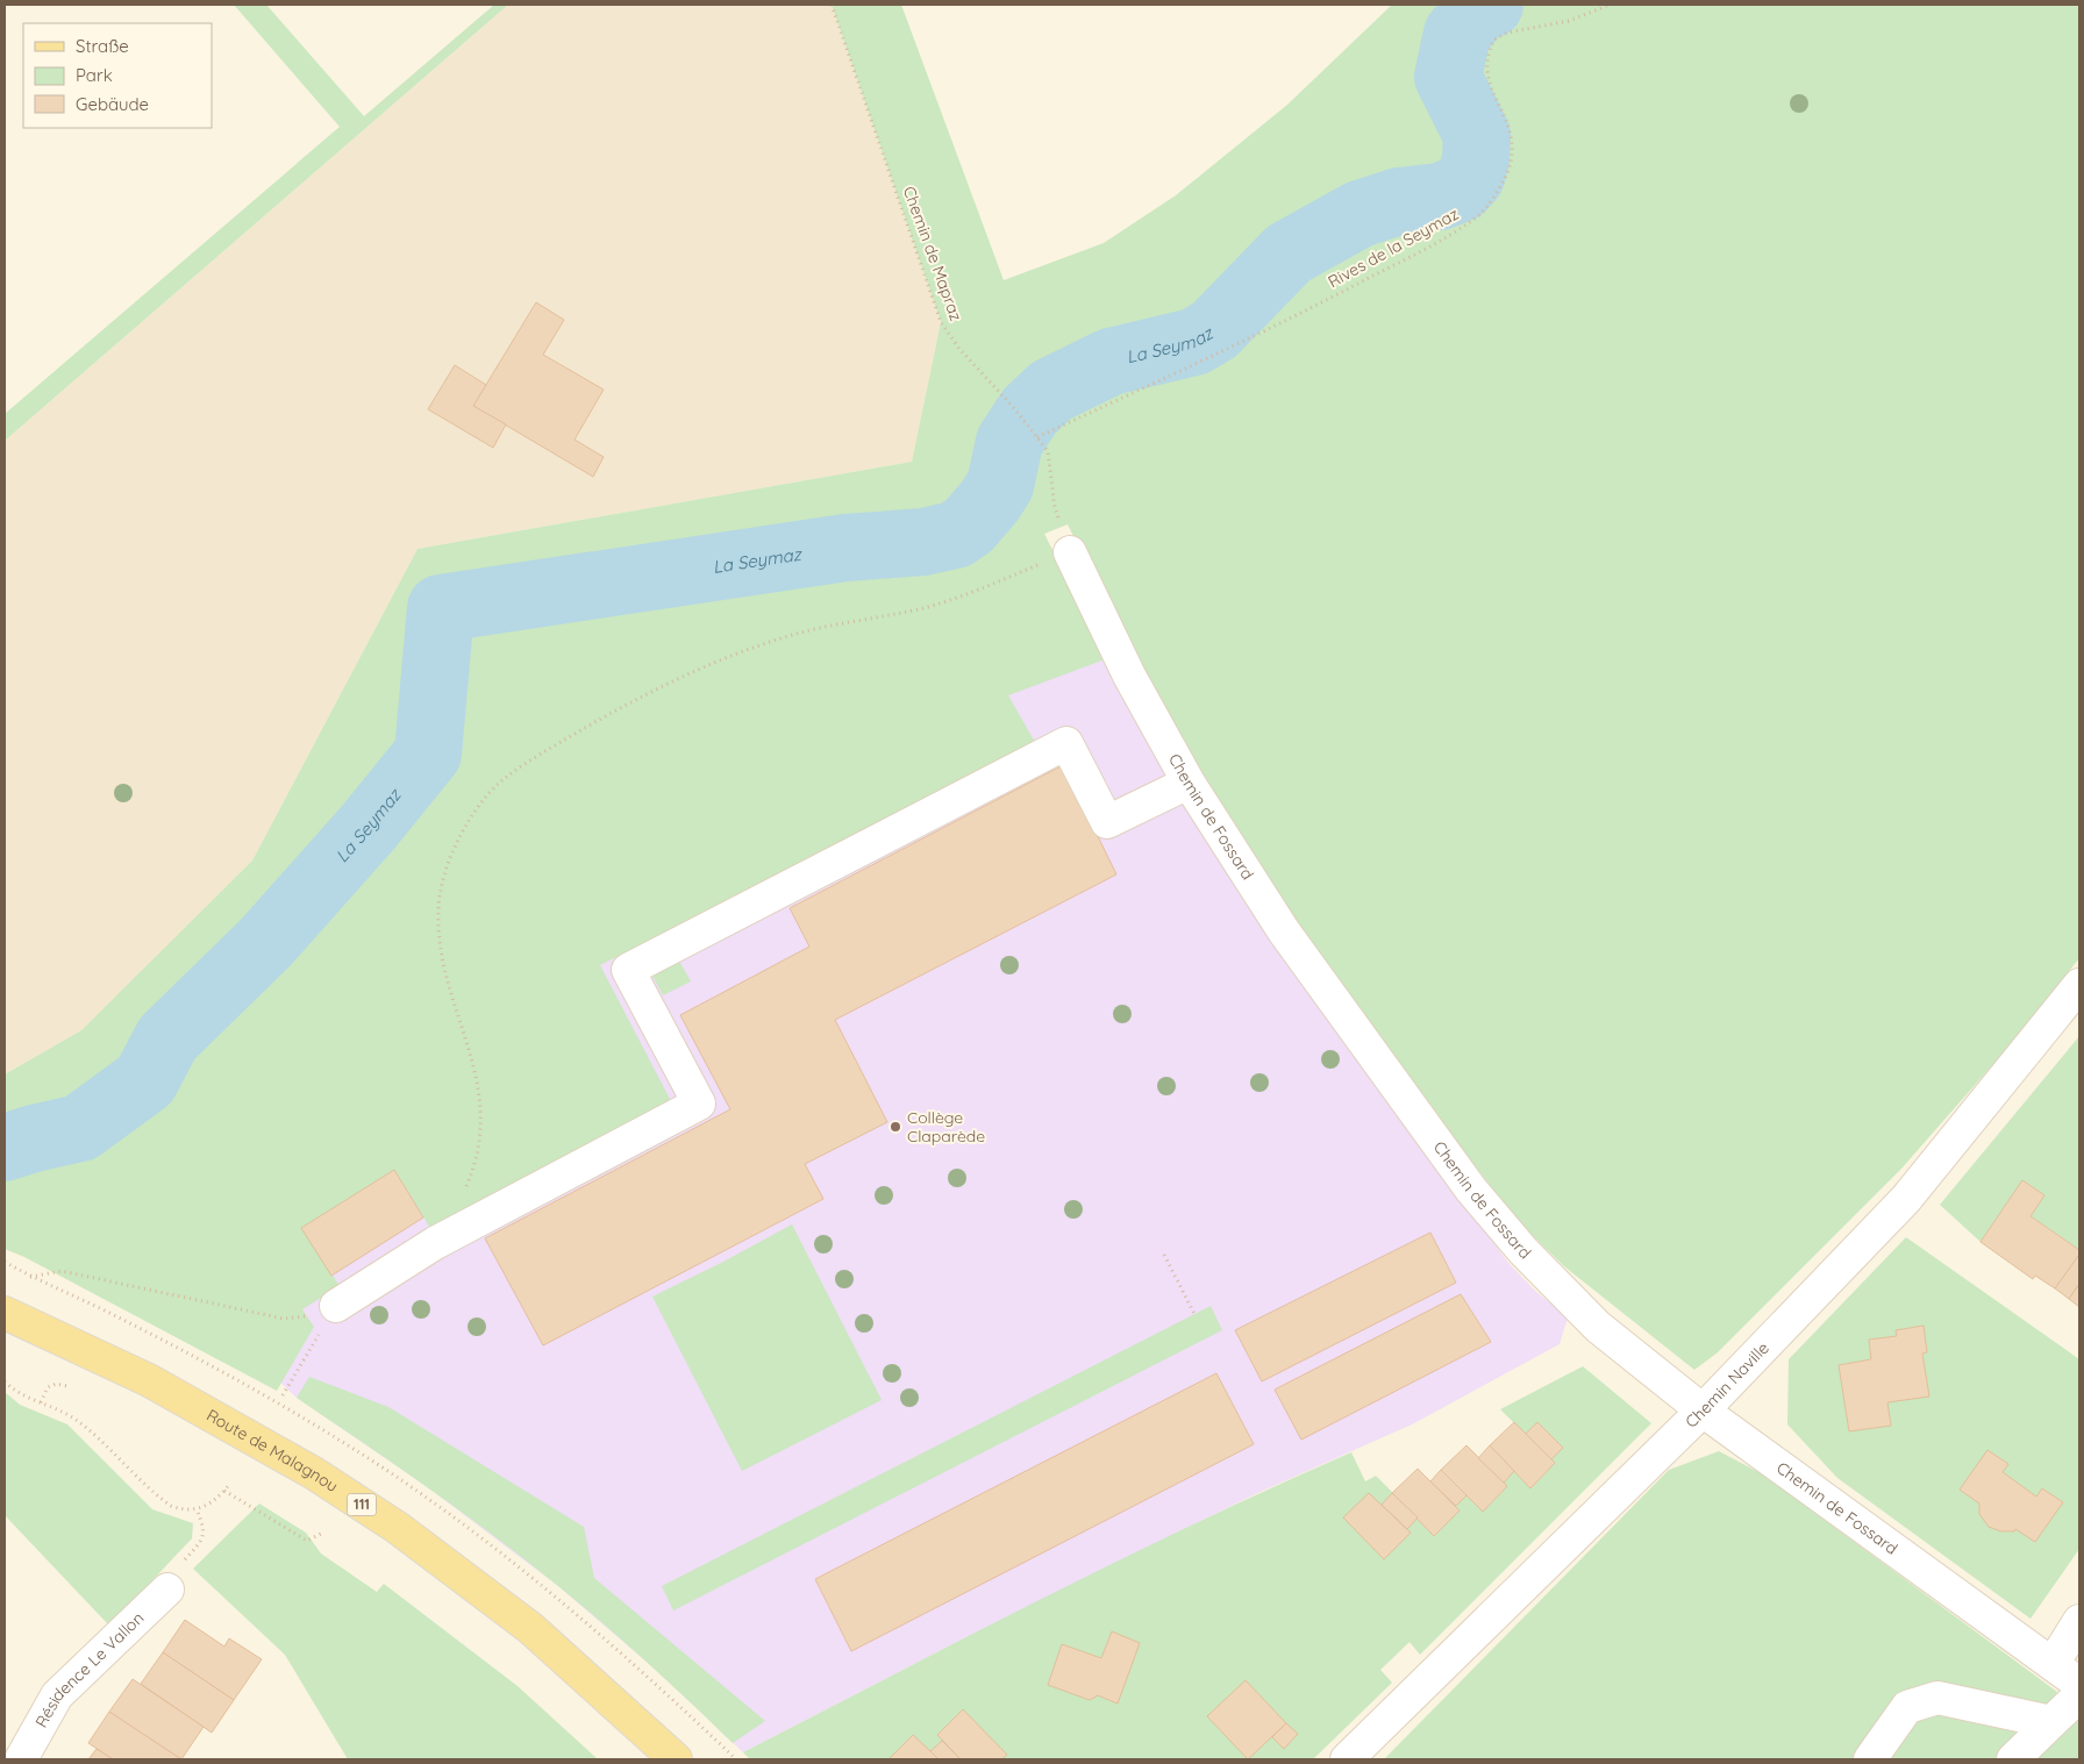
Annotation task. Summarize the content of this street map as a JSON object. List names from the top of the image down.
{
  "streets": {
    "main road": ["Route de Malagnou", "111"],
    "street": ["Chemin de Fossard", "Chemin Naville", "Résidence Le Vallon"],
    "path": ["Rives de la Seymaz", "Chemin de Mapraz"]
  },
  "crossings": [
    ["Rives de la Seymaz", "Chemin de Mapraz"],
    ["Chemin de Mapraz", "Chemin de Fossard"],
    ["Chemin de Fossard", "Chemin Naville"]
  ],
  "water": ["La Seymaz"],
  "places": ["Collège Claparède"],
  "legend": ["Straße", "Park", "Gebäude"]
}
